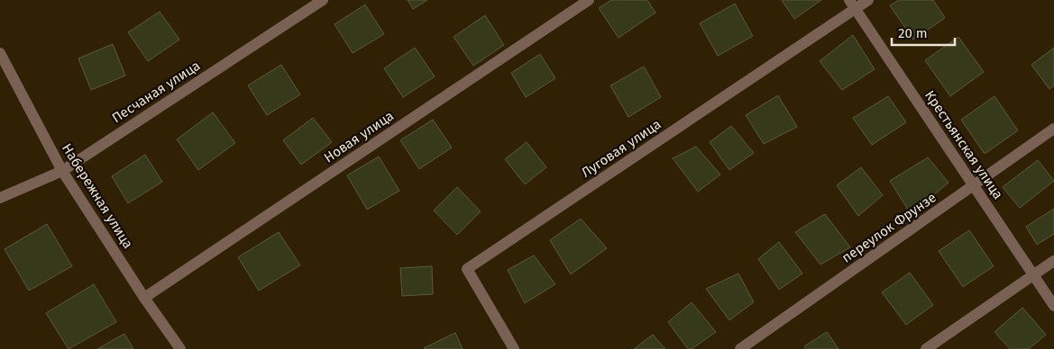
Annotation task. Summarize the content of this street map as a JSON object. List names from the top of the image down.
{
  "streets": {
    "street": [
      "Песчаная улица",
      "Новая улица",
      "Крестьянская улица",
      "Луговая улица",
      "Набережная улица",
      "переулок Фрунзе"
    ]
  },
  "crossings": [
    ["Песчаная улица", "Набережная улица"],
    ["Новая улица", "Набережная улица"],
    ["Крестьянская улица", "Луговая улица"],
    ["Крестьянская улица", "переулок Фрунзе"]
  ],
  "scale_bar": "20 m"
}
